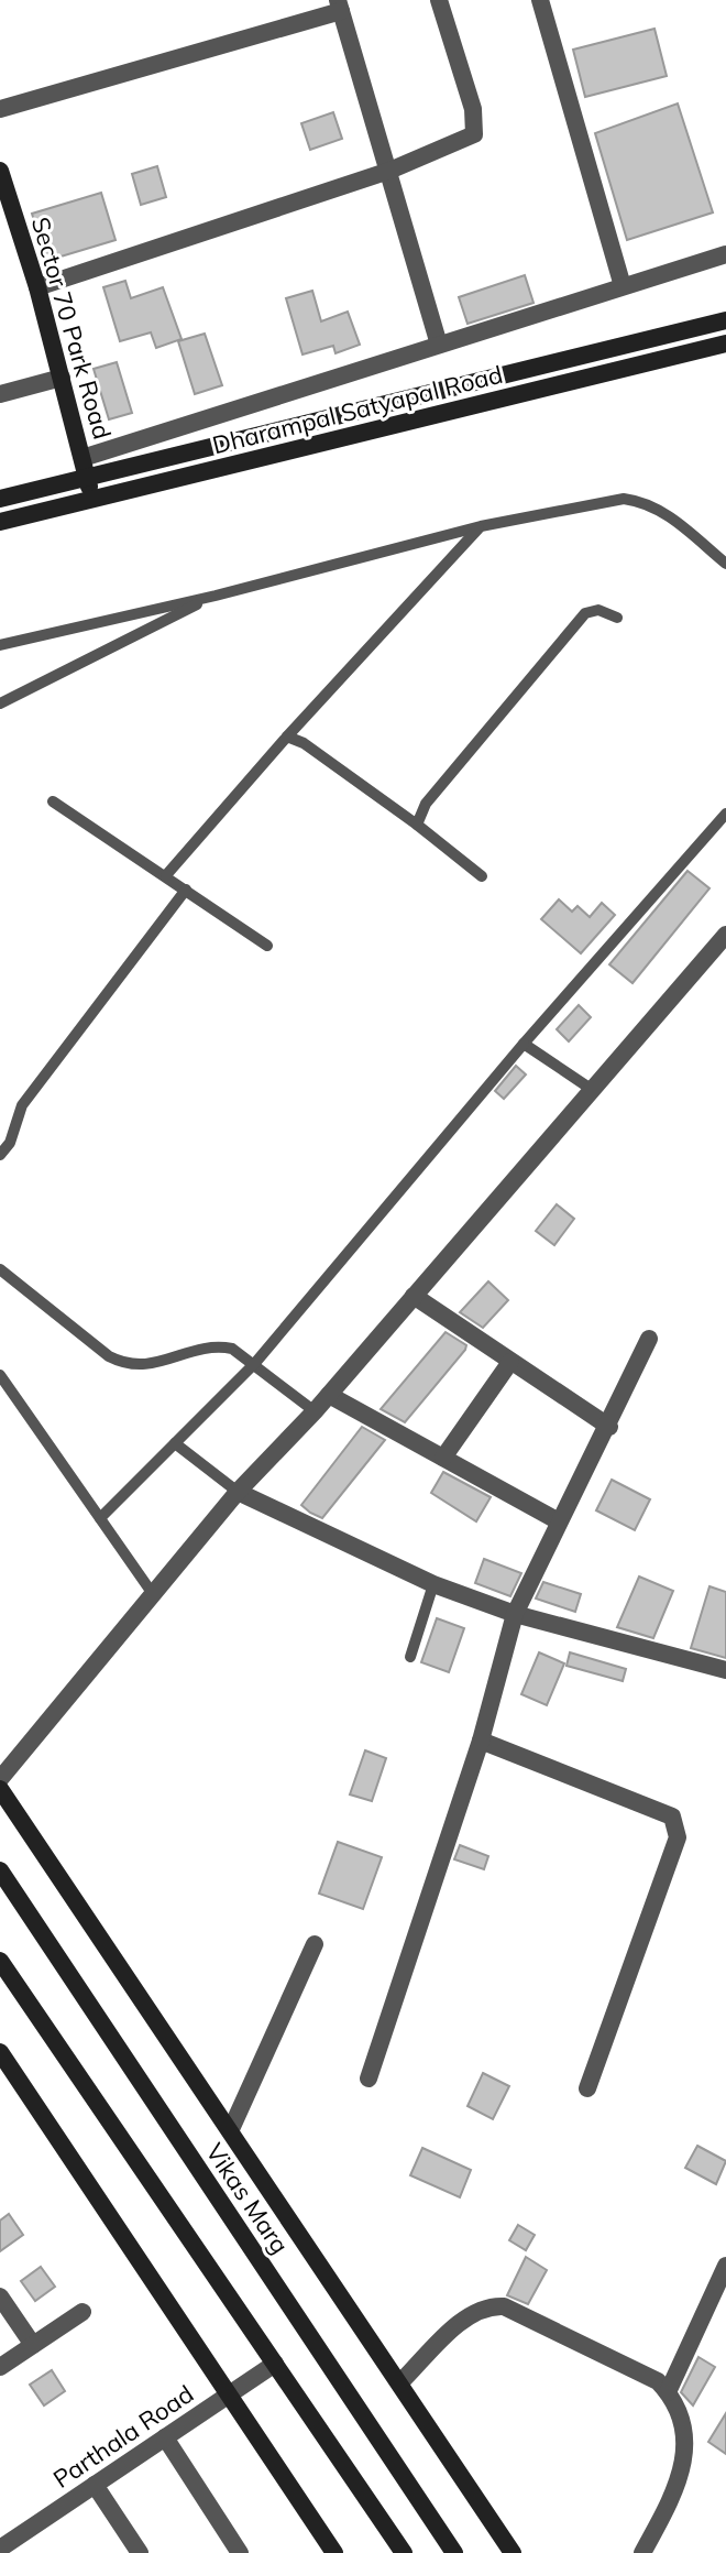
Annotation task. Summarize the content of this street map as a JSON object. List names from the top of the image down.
{
  "streets": {
    "street": [
      "Sector 70 Park Road",
      "Dharampal Satyapal Road",
      "Vikas Marg",
      "Parthala Road"
    ]
  },
  "crossings": [
    ["Sector 70 Park Road", "Dharampal Satyapal Road"]
  ]
}
